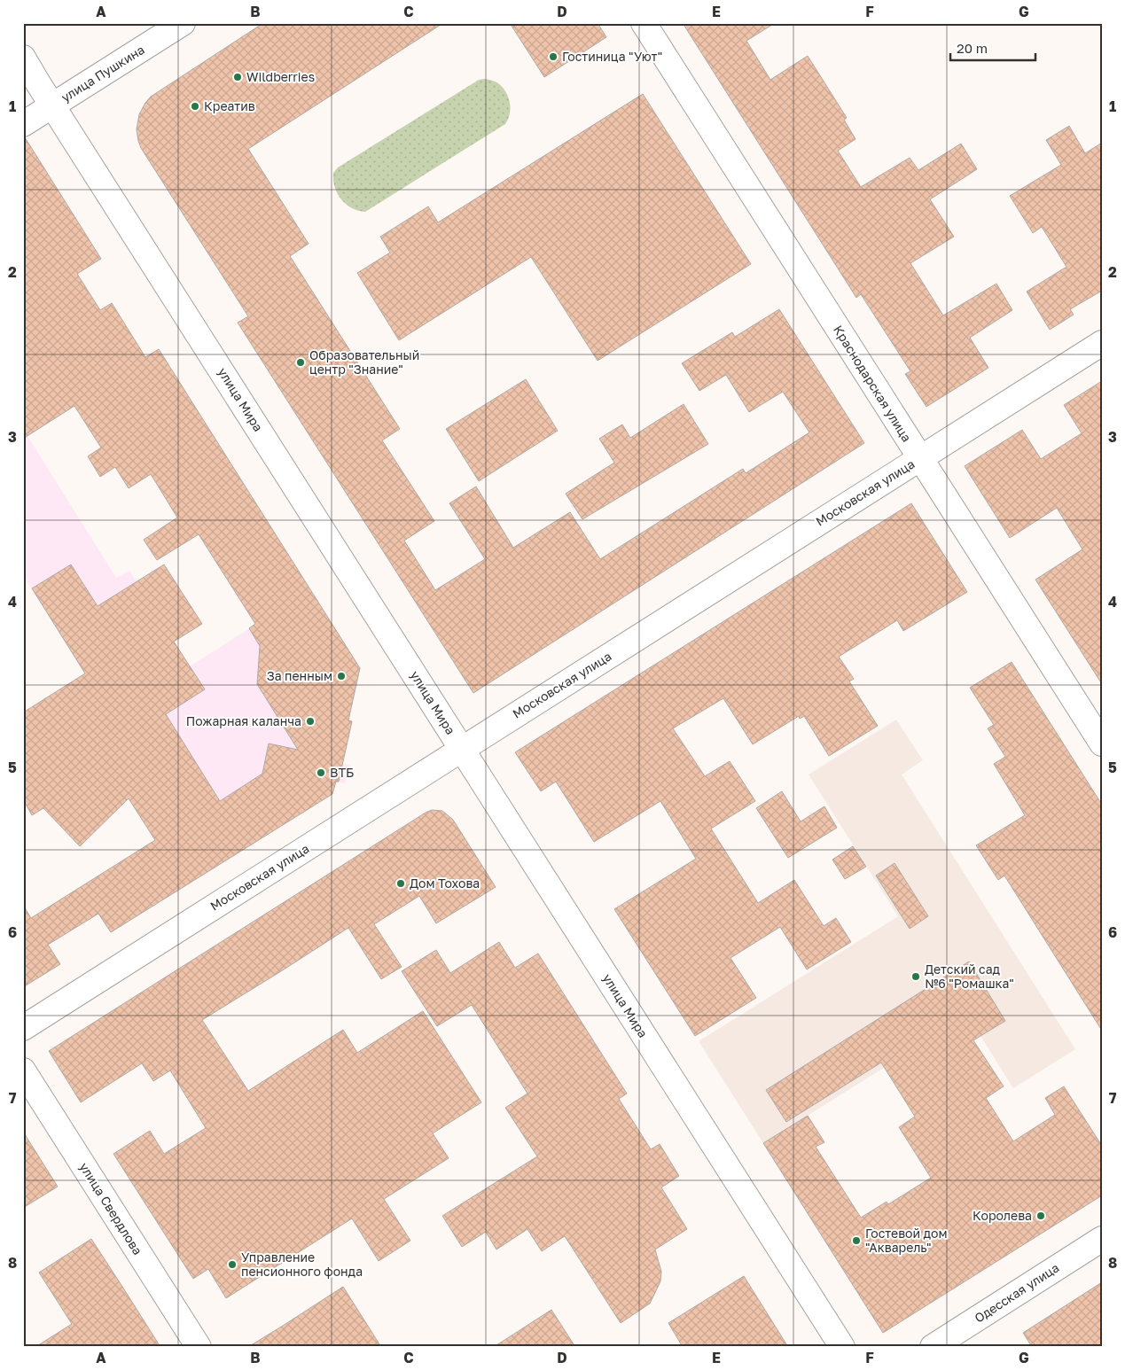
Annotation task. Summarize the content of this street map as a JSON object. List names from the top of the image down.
{
  "streets": {
    "street": [
      "улица Пушкина",
      "Краснодарская улица",
      "улица Мира",
      "Московская улица",
      "улица Свердлова",
      "Одесская улица"
    ]
  },
  "crossings": [
    ["улица Пушкина", "улица Мира"],
    ["Краснодарская улица", "Московская улица"],
    ["улица Мира", "Московская улица"]
  ],
  "places": [
    "Гостиница \"Уют\"",
    "Wildberries",
    "Креатив",
    "Образовательный центр \"Знание\"",
    "За пенным",
    "Пожарная каланча",
    "ВТБ",
    "Дом Тохова",
    "Детский сад №6 \"Ромашка\"",
    "Королева",
    "Гостевой дом \"Акварель\"",
    "Управление пенсионного фонда"
  ],
  "scale_bar": "20 m",
  "grid": {
    "columns": [
      "A",
      "B",
      "C",
      "D",
      "E",
      "F",
      "G"
    ],
    "rows": [
      "1",
      "2",
      "3",
      "4",
      "5",
      "6",
      "7",
      "8"
    ]
  }
}
